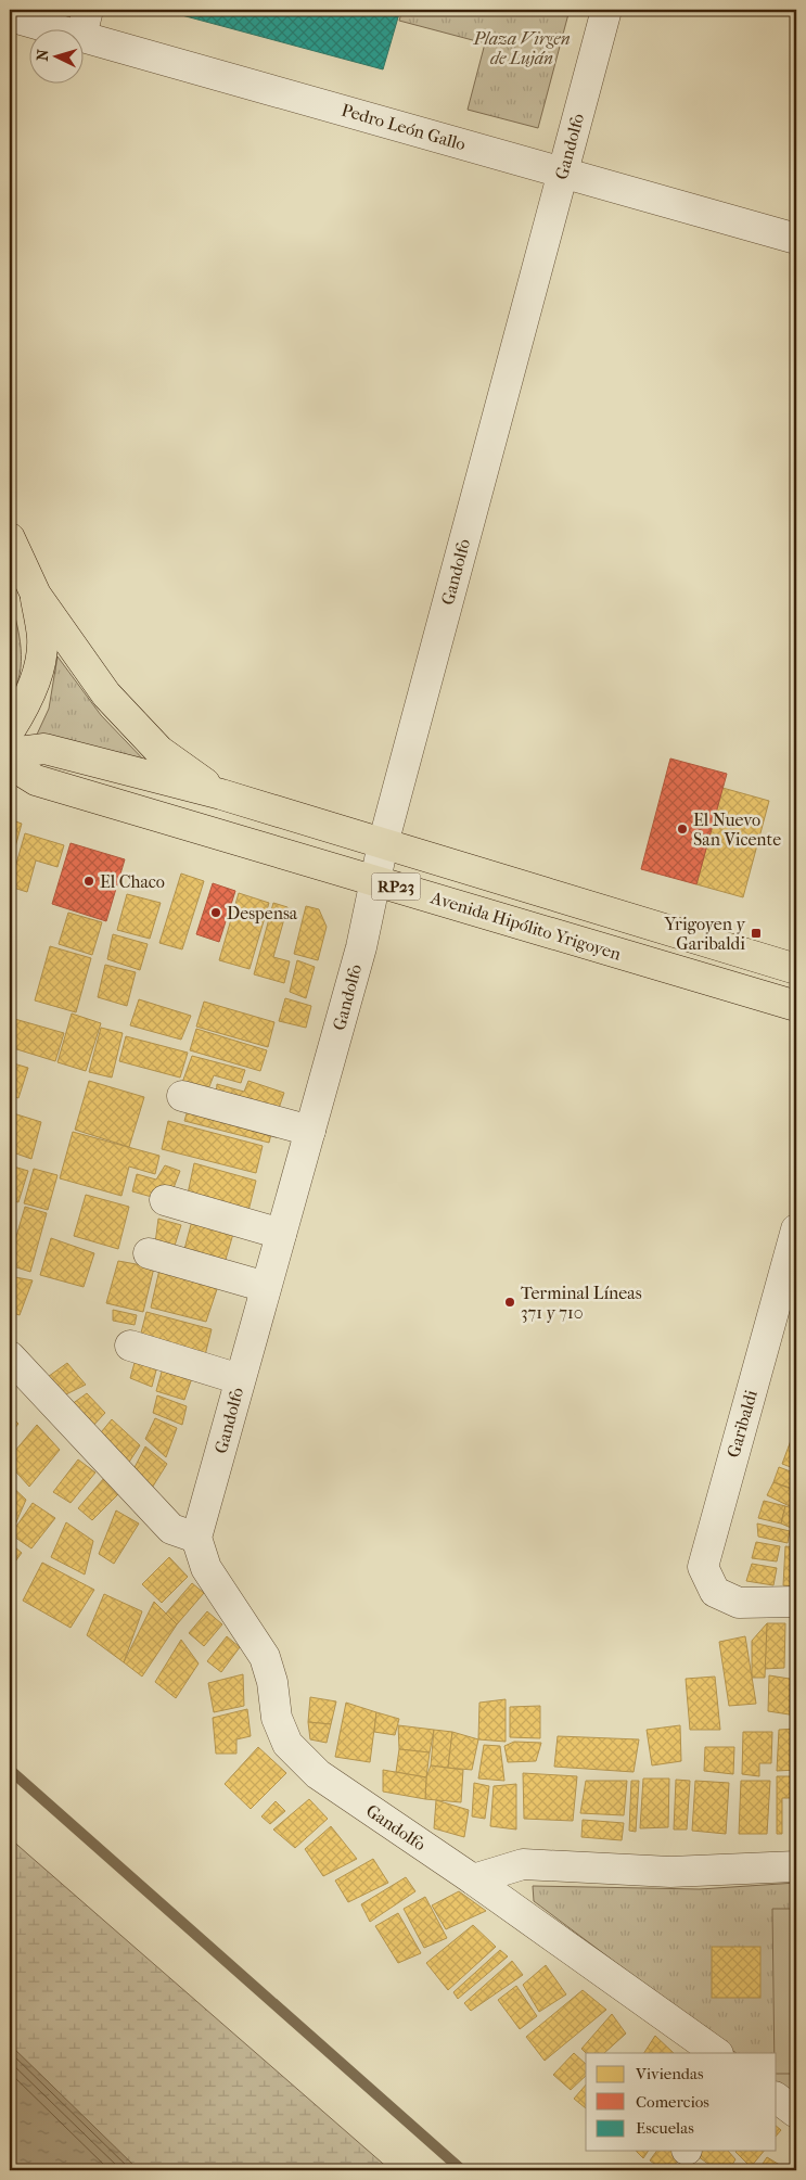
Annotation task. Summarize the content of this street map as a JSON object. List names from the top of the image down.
{
  "streets": {
    "main road": ["RP23", "Avenida Hipólito Yrigoyen"],
    "street": ["Pedro León Gallo", "Gandolfo", "Garibaldi"]
  },
  "crossings": [
    ["Pedro León Gallo", "Gandolfo"],
    ["Gandolfo", "Avenida Hipólito Yrigoyen"]
  ],
  "parks": ["Plaza Virgen de Luján"],
  "places": {
    "other": [
      "El Nuevo San Vicente",
      "El Chaco",
      "Despensa",
      "Terminal Líneas 371 y 710"
    ],
    "transit": ["Yrigoyen y Garibaldi"]
  },
  "legend": ["Viviendas", "Comercios", "Escuelas"],
  "north": "left"
}
